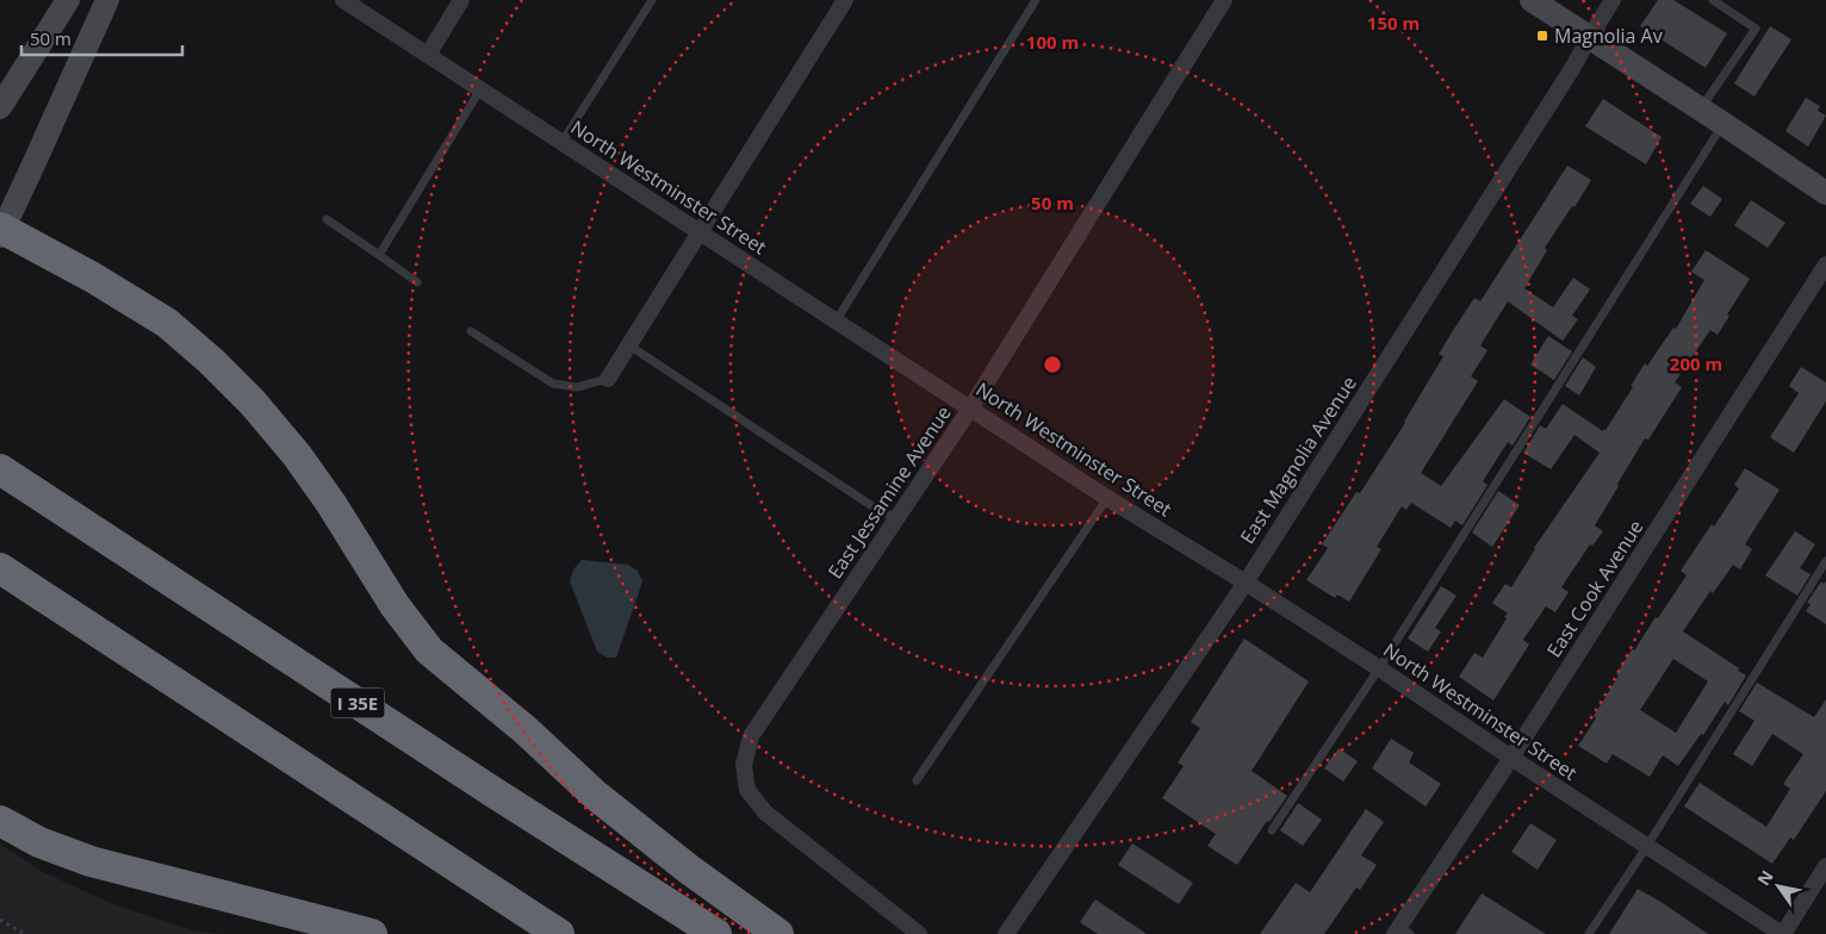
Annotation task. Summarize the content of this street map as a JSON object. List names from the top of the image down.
{
  "streets": {
    "highway": ["I 35E"],
    "street": [
      "North Westminster Street",
      "East Magnolia Avenue",
      "East Jessamine Avenue",
      "East Cook Avenue"
    ]
  },
  "crossings": [
    ["North Westminster Street", "East Magnolia Avenue"],
    ["North Westminster Street", "East Jessamine Avenue"],
    ["North Westminster Street", "East Cook Avenue"]
  ],
  "places": {
    "transit": ["Magnolia Av"]
  },
  "scale_bar": "50 m",
  "north": "top left",
  "rings": [
    "150 m",
    "100 m",
    "50 m",
    "200 m"
  ]
}
